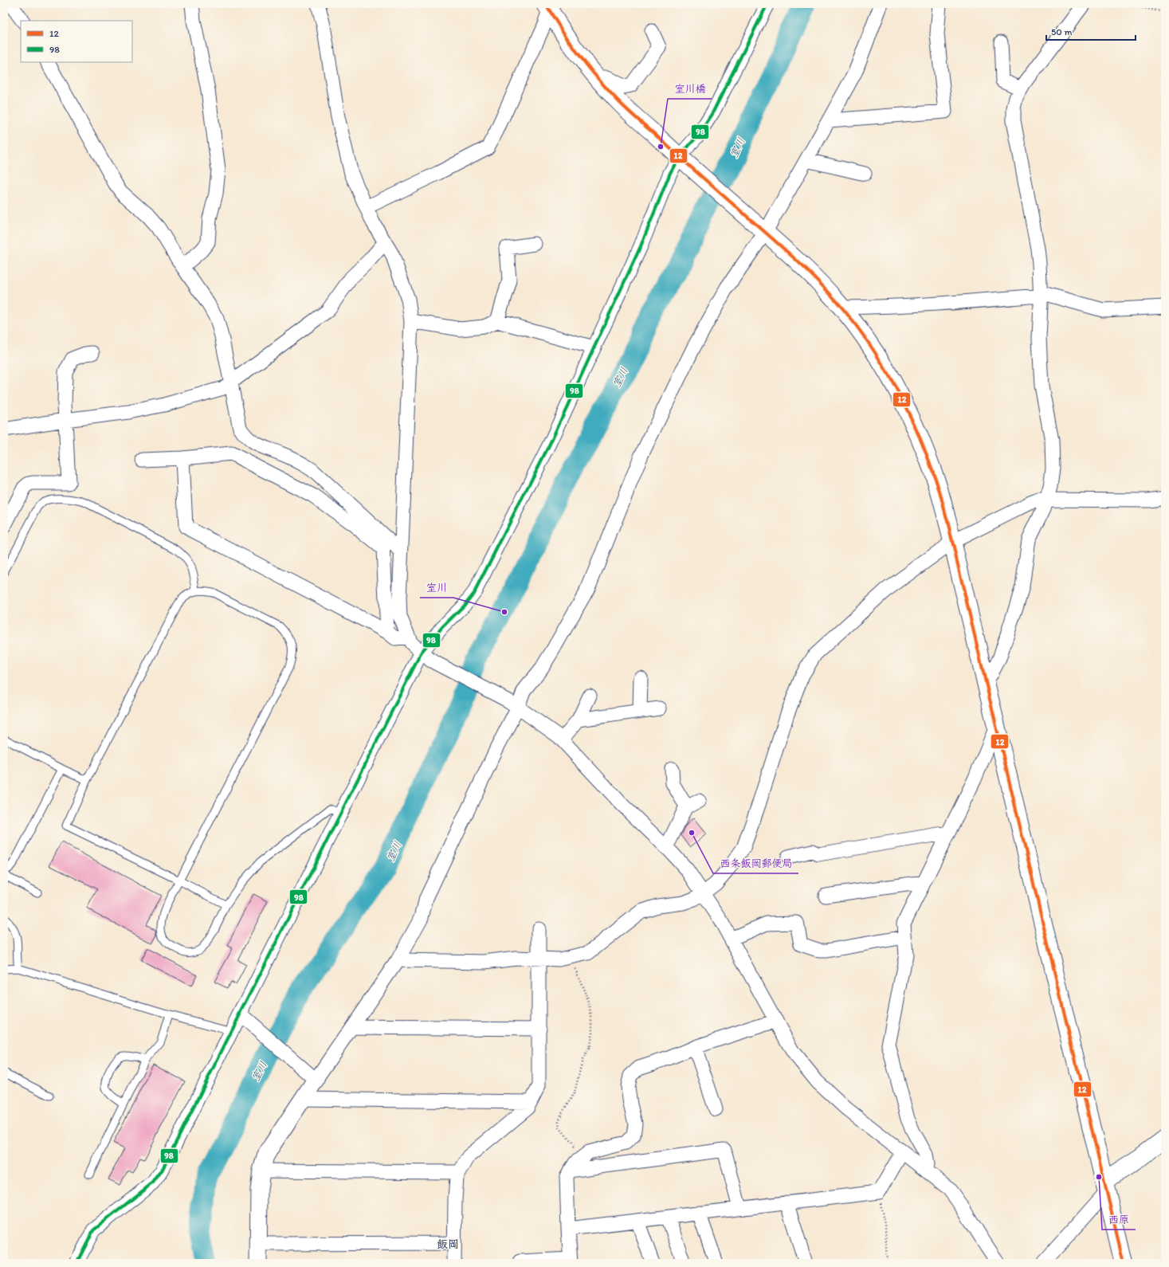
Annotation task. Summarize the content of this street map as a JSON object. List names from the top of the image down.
{
  "districts": ["飯岡"],
  "water": ["室川"],
  "places": [
    "室川橋",
    "室川",
    "西条飯岡郵便局",
    "西原"
  ],
  "lines": ["transit line 12", "transit line 98"],
  "legend": ["12", "98"],
  "scale_bar": "50 m"
}
